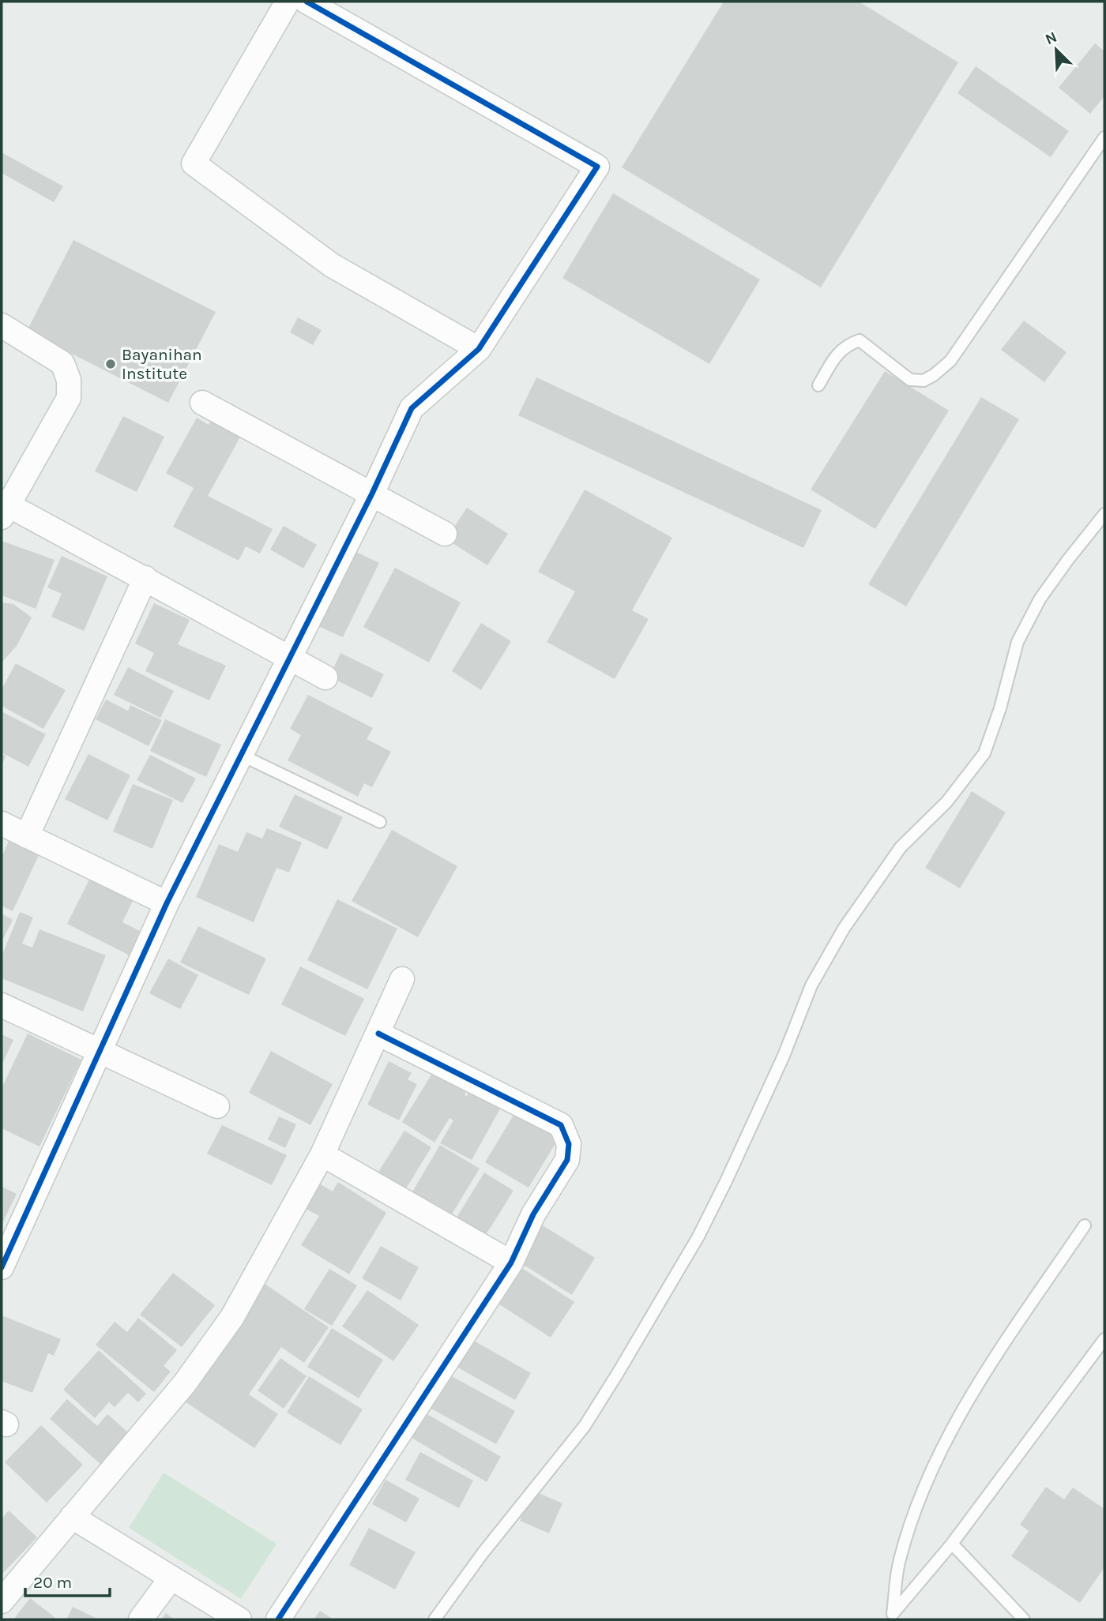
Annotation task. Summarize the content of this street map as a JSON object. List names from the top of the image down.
{
  "places": ["Bayanihan Institute"],
  "scale_bar": "20 m",
  "north": "top left"
}
